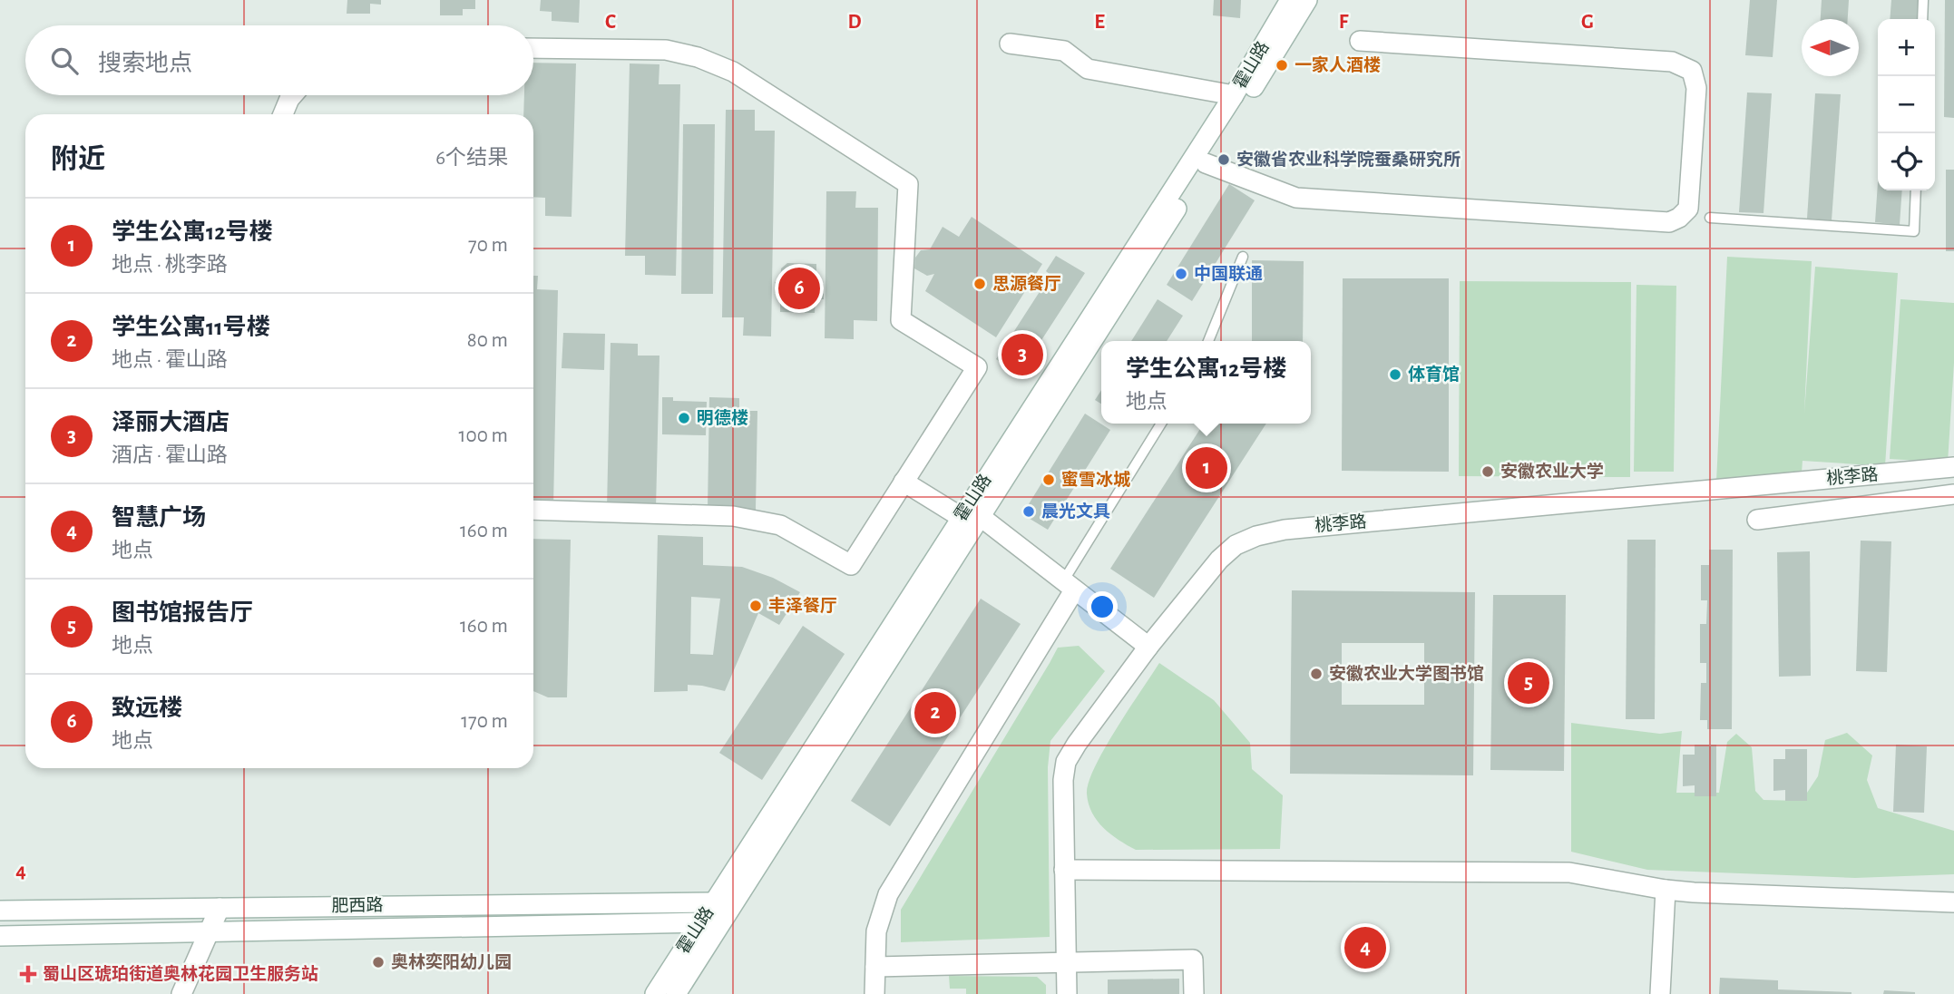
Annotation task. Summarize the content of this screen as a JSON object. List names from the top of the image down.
{
  "streets": {
    "street": ["霍山路", "桃李路", "肥西路"]
  },
  "crossings": [
    ["霍山路", "肥西路"]
  ],
  "places": {
    "other": [
      "一家人酒楼",
      "安徽省农业科学院蚕桑研究所",
      "中国联通",
      "思源餐厅",
      "体育馆",
      "明德楼",
      "安徽农业大学",
      "蜜雪冰城",
      "晨光文具",
      "丰泽餐厅",
      "安徽农业大学图书馆",
      "奥林奕阳幼儿园"
    ],
    "health": ["蜀山区琥珀街道奥林花园卫生服务站"]
  },
  "north": "left",
  "page": {
    "map_buttons": ["+", "−"],
    "search": "搜索地点",
    "heading": ["附近", "6个结果"],
    "list": [
      {
        "mark": "1",
        "name": "学生公寓12号楼",
        "note": "地点 · 桃李路",
        "value": "70 m"
      },
      {
        "mark": "2",
        "name": "学生公寓11号楼",
        "note": "地点 · 霍山路",
        "value": "80 m"
      },
      {
        "mark": "3",
        "name": "泽丽大酒店",
        "note": "酒店 · 霍山路",
        "value": "100 m"
      },
      {
        "mark": "4",
        "name": "智慧广场",
        "note": "地点",
        "value": "160 m"
      },
      {
        "mark": "5",
        "name": "图书馆报告厅",
        "note": "地点",
        "value": "160 m"
      },
      {
        "mark": "6",
        "name": "致远楼",
        "note": "地点",
        "value": "170 m"
      }
    ],
    "pins": [
      "6",
      "3",
      "1",
      "5",
      "2",
      "4"
    ],
    "popup": ["学生公寓12号楼", "地点"]
  },
  "grid": {
    "columns": [
      "C",
      "D",
      "E",
      "F",
      "G"
    ],
    "rows": ["4"]
  }
}
